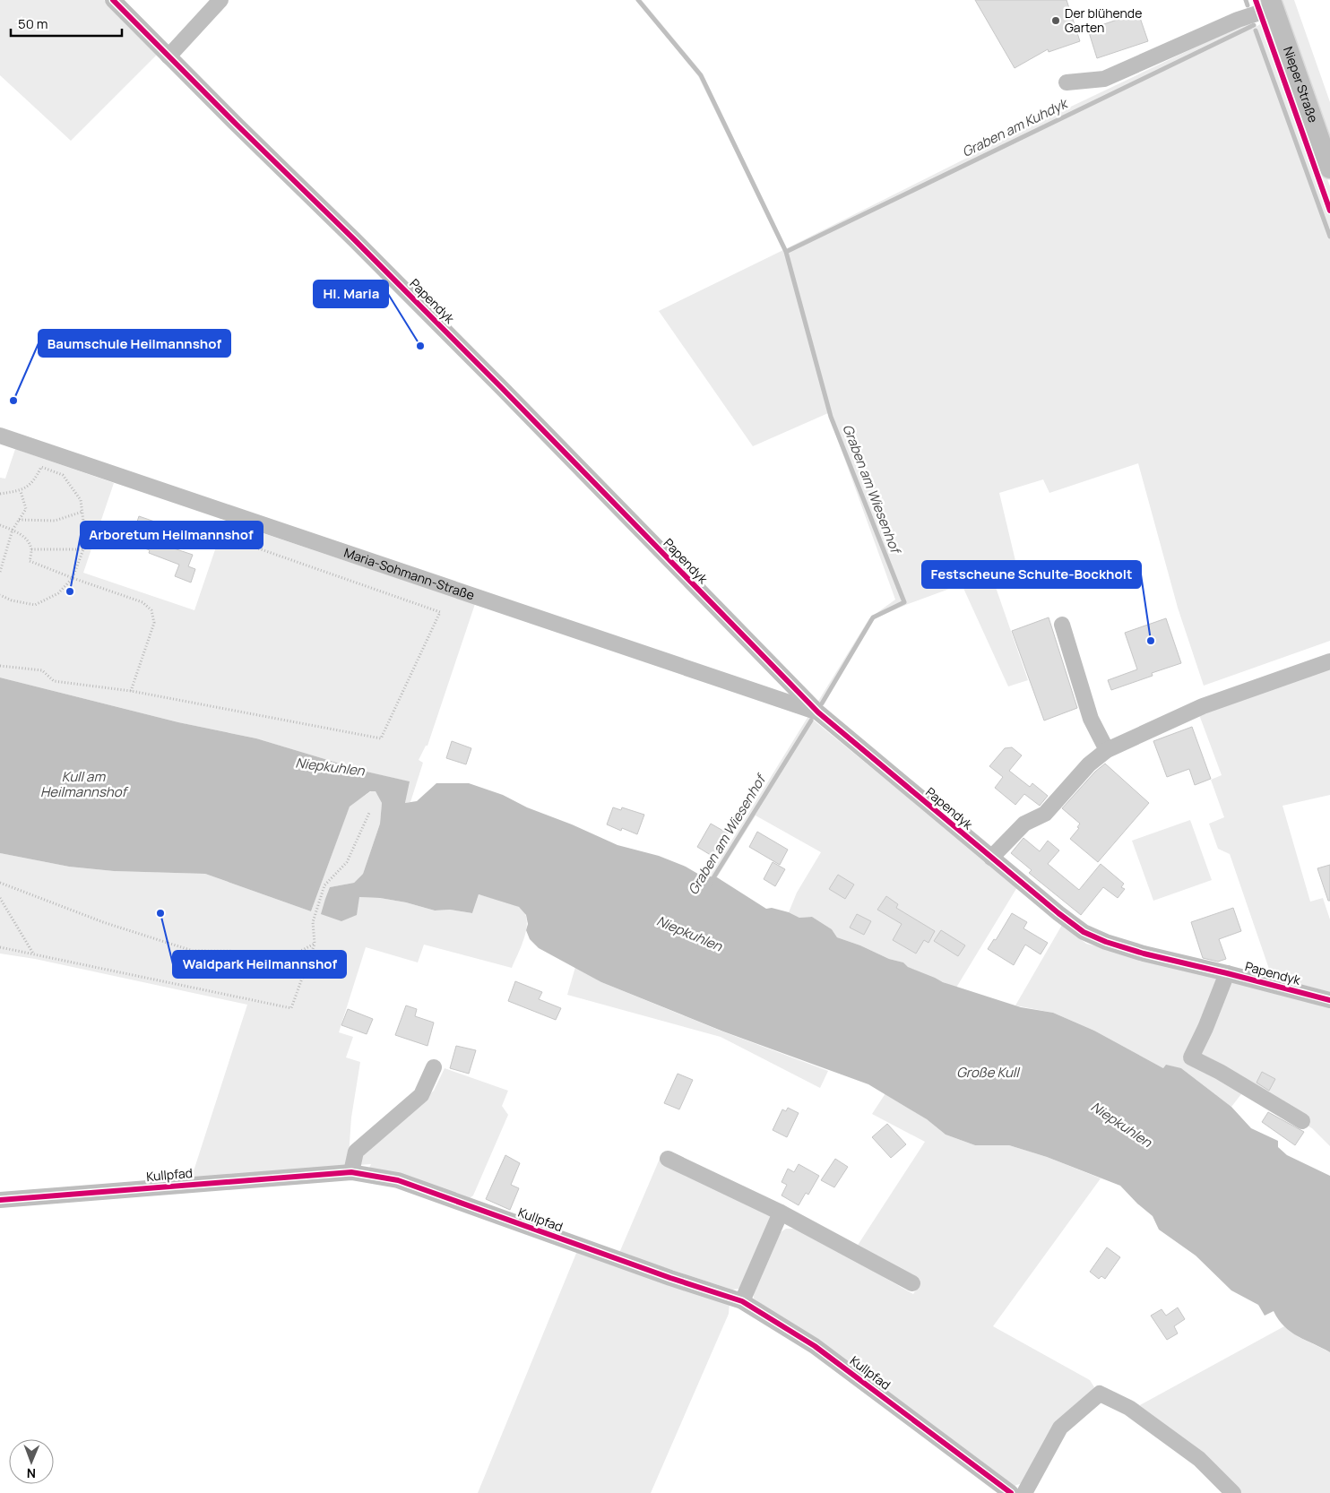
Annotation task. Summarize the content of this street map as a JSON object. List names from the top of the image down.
{
  "streets": {
    "main road": ["Nieper Straße"],
    "street": ["Papendyk", "Maria-Sohmann-Straße", "Kullpfad"]
  },
  "crossings": [
    ["Papendyk", "Maria-Sohmann-Straße"]
  ],
  "water": [
    "Graben am Kuhdyk",
    "Graben am Wiesenhof",
    "Niepkuhlen",
    "Kull am Heilmannshof",
    "Große Kull"
  ],
  "places": [
    "Der blühende Garten",
    "Hl. Maria",
    "Baumschule Heilmannshof",
    "Arboretum Heilmannshof",
    "Festscheune Schulte-Bockholt",
    "Waldpark Heilmannshof"
  ],
  "scale_bar": "50 m",
  "north": "bottom"
}
